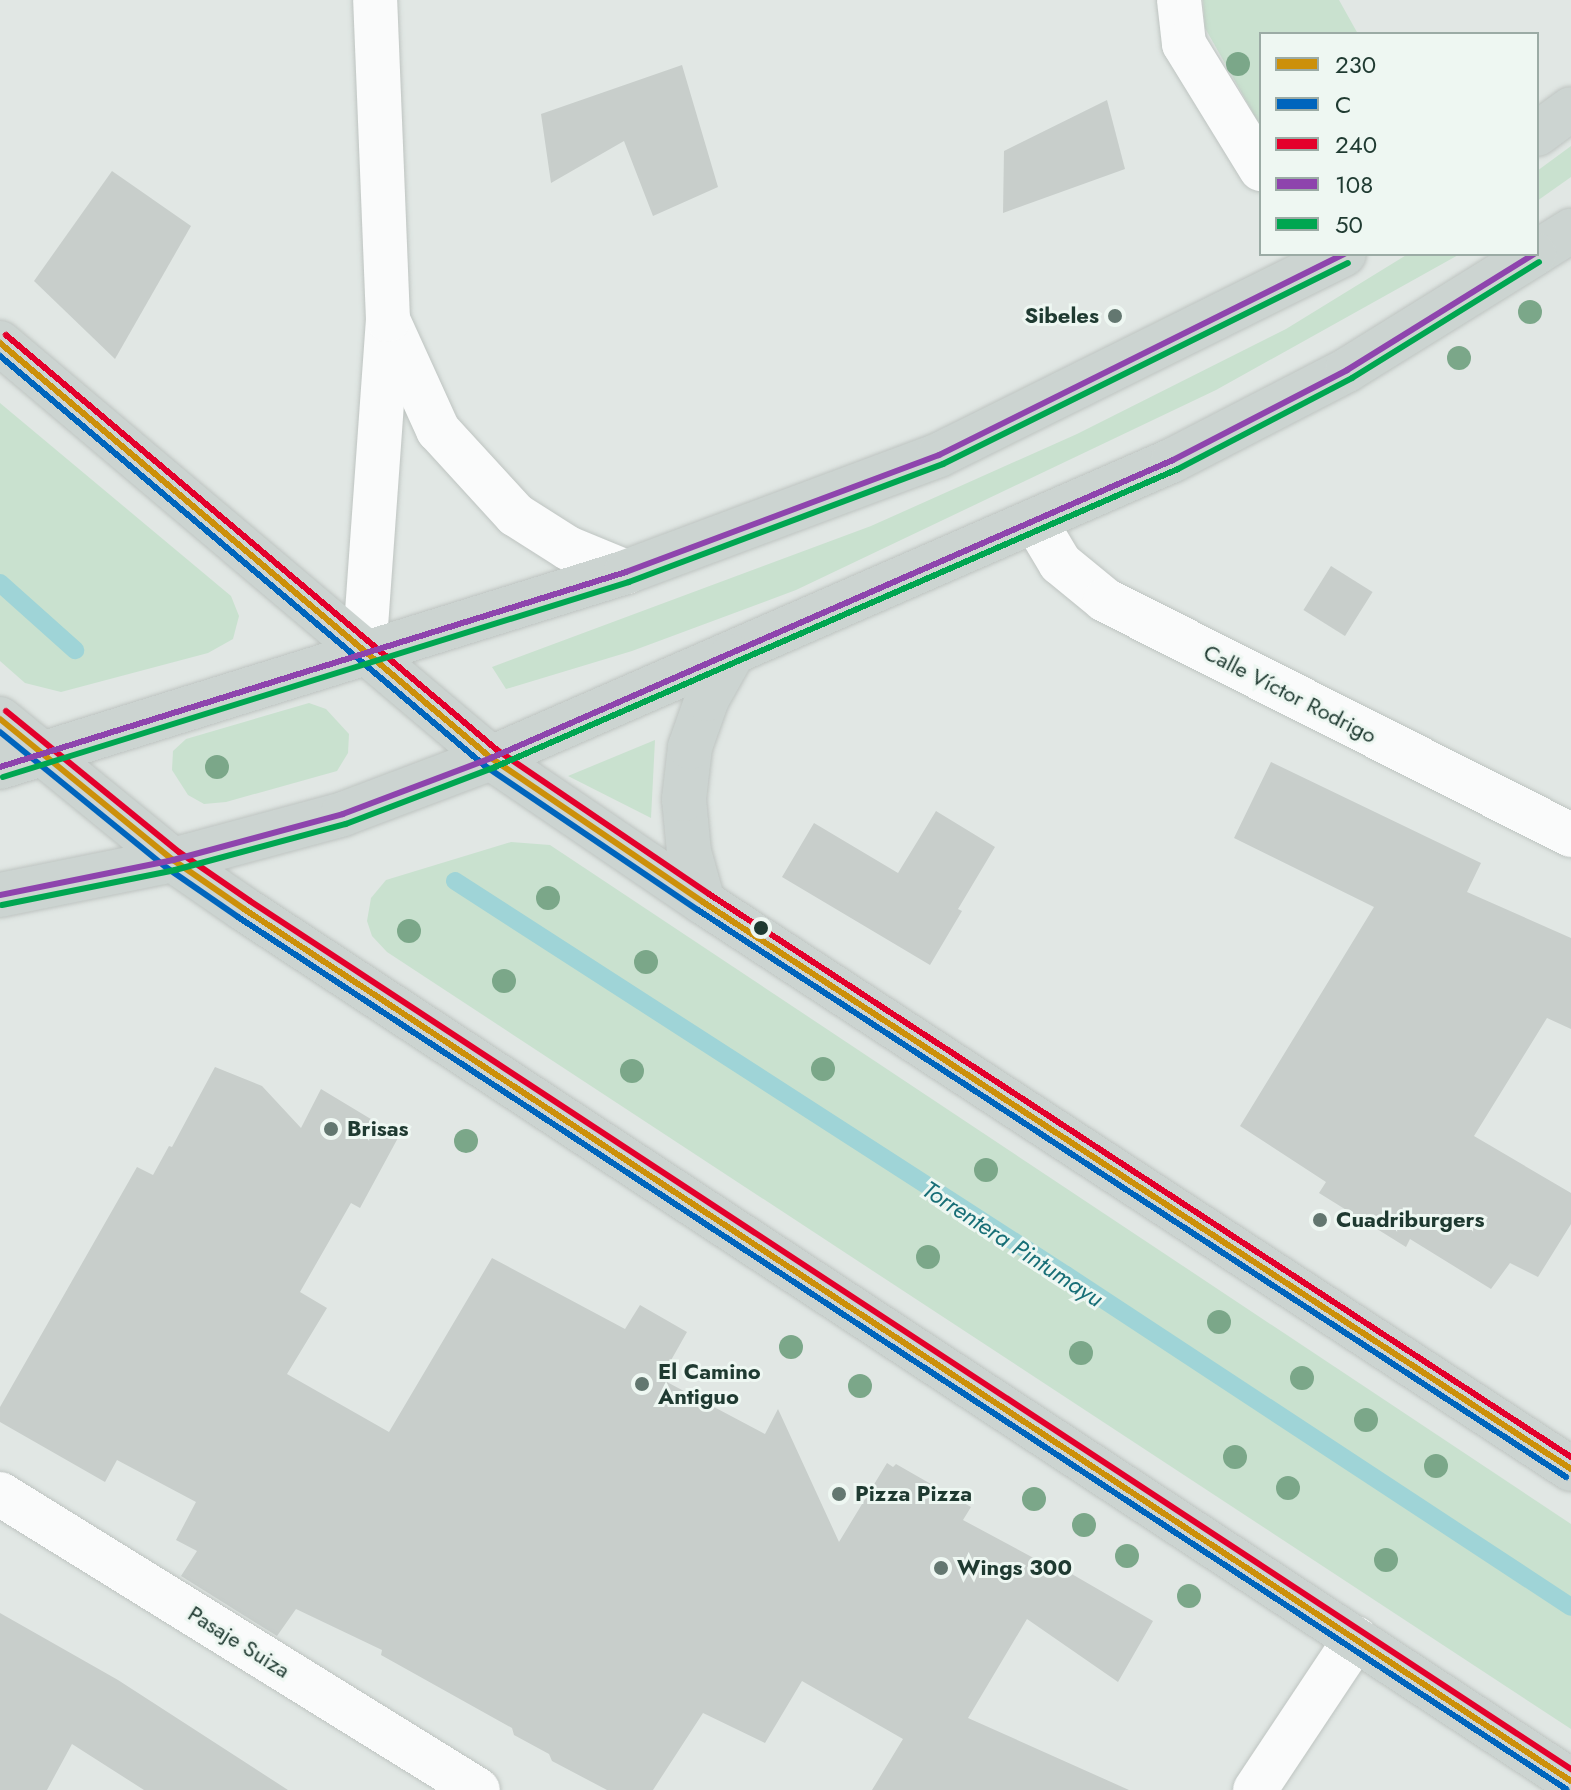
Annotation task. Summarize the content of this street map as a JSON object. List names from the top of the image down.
{
  "streets": {
    "street": ["Calle Víctor Rodrigo", "Pasaje Suiza"]
  },
  "water": ["Torrentera Pintumayu"],
  "places": [
    "Sibeles",
    "Brisas",
    "Cuadriburgers",
    "El Camino Antiguo",
    "Pizza Pizza",
    "Wings 300"
  ],
  "lines": [
    "transit line 108",
    "transit line 50",
    "transit line 240",
    "transit line 230",
    "transit line C"
  ],
  "legend": [
    "230",
    "C",
    "240",
    "108",
    "50"
  ]
}
